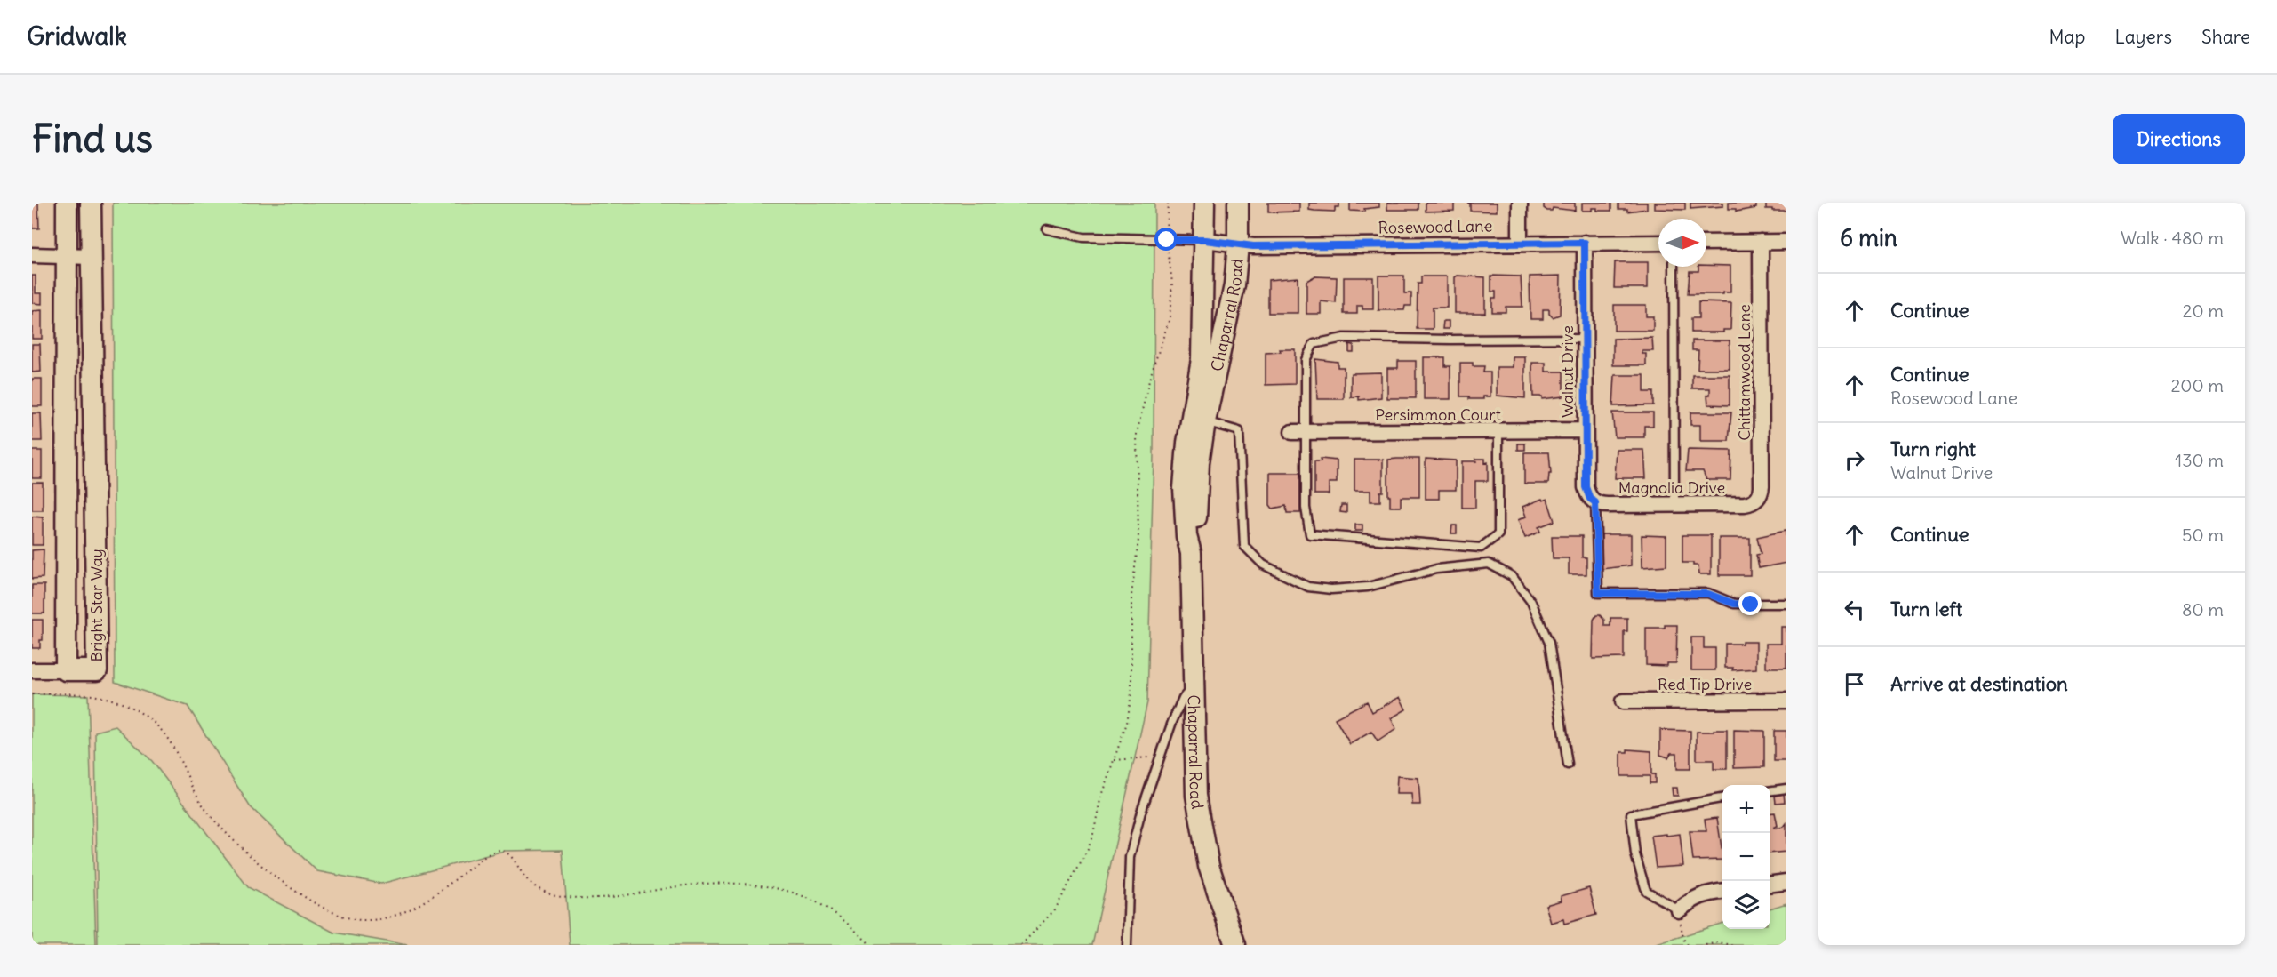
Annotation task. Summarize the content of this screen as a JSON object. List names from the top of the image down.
{
  "streets": {
    "main road": ["Chaparral Road", "Bright Star Way"],
    "street": [
      "Rosewood Lane",
      "Walnut Drive",
      "Chittamwood Lane",
      "Persimmon Court",
      "Magnolia Drive",
      "Red Tip Drive"
    ]
  },
  "crossings": [
    ["Rosewood Lane", "Chaparral Road"],
    ["Rosewood Lane", "Walnut Drive"],
    ["Walnut Drive", "Persimmon Court"],
    ["Walnut Drive", "Magnolia Drive"],
    ["Chittamwood Lane", "Magnolia Drive"]
  ],
  "north": "right",
  "page": {
    "header": "Gridwalk",
    "nav": ["Map", "Layers", "Share"],
    "buttons": "Directions",
    "title": "Find us",
    "heading": ["6 min", "Walk · 480 m"],
    "list": [
      ["Continue", "20 m"],
      ["Continue", "Rosewood Lane", "200 m"],
      ["Turn right", "Walnut Drive", "130 m"],
      ["Continue", "50 m"],
      ["Turn left", "80 m"],
      "Arrive at destination"
    ],
    "map_buttons": ["+", "−"]
  }
}
